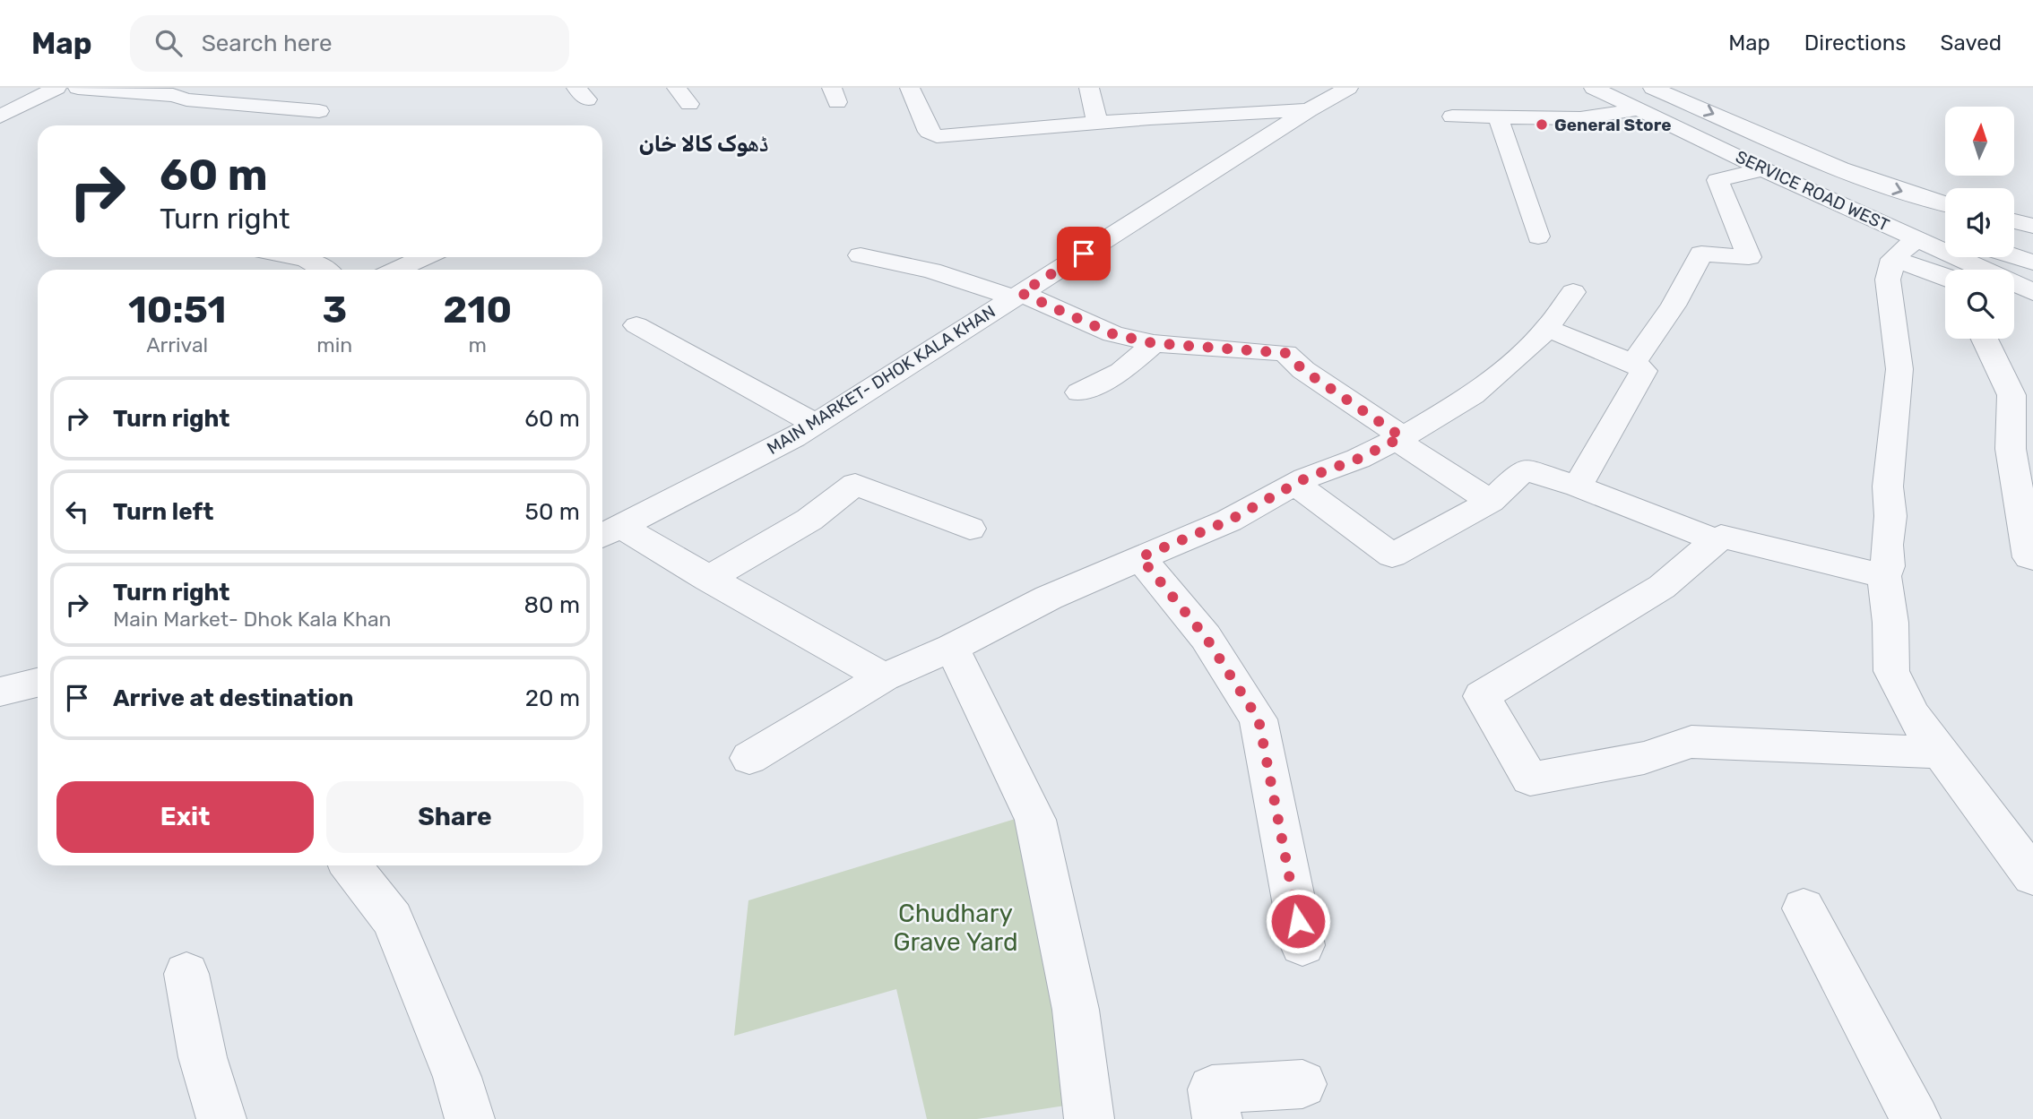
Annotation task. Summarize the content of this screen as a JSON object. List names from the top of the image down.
{
  "streets": {
    "street": ["SERVICE ROAD WEST", "MAIN MARKET- DHOK KALA KHAN"]
  },
  "districts": ["ڈھوک کالا خان"],
  "parks": ["Chudhary Grave Yard"],
  "places": ["General Store"],
  "north": "top",
  "page": {
    "header": "Map",
    "search": "Search here",
    "nav": ["Map", "Directions", "Saved"],
    "turn": ["60 m", "Turn right"],
    "eta": [
      "10:51",
      "Arrival",
      "3",
      "min",
      "210",
      "m"
    ],
    "list": [
      {
        "name": "Turn right",
        "value": "60 m"
      },
      {
        "name": "Turn left",
        "value": "50 m"
      },
      {
        "name": "Turn right",
        "note": "Main Market- Dhok Kala Khan",
        "value": "80 m"
      },
      {
        "name": "Arrive at destination",
        "value": "20 m"
      }
    ],
    "buttons": ["Exit", "Share"]
  }
}
